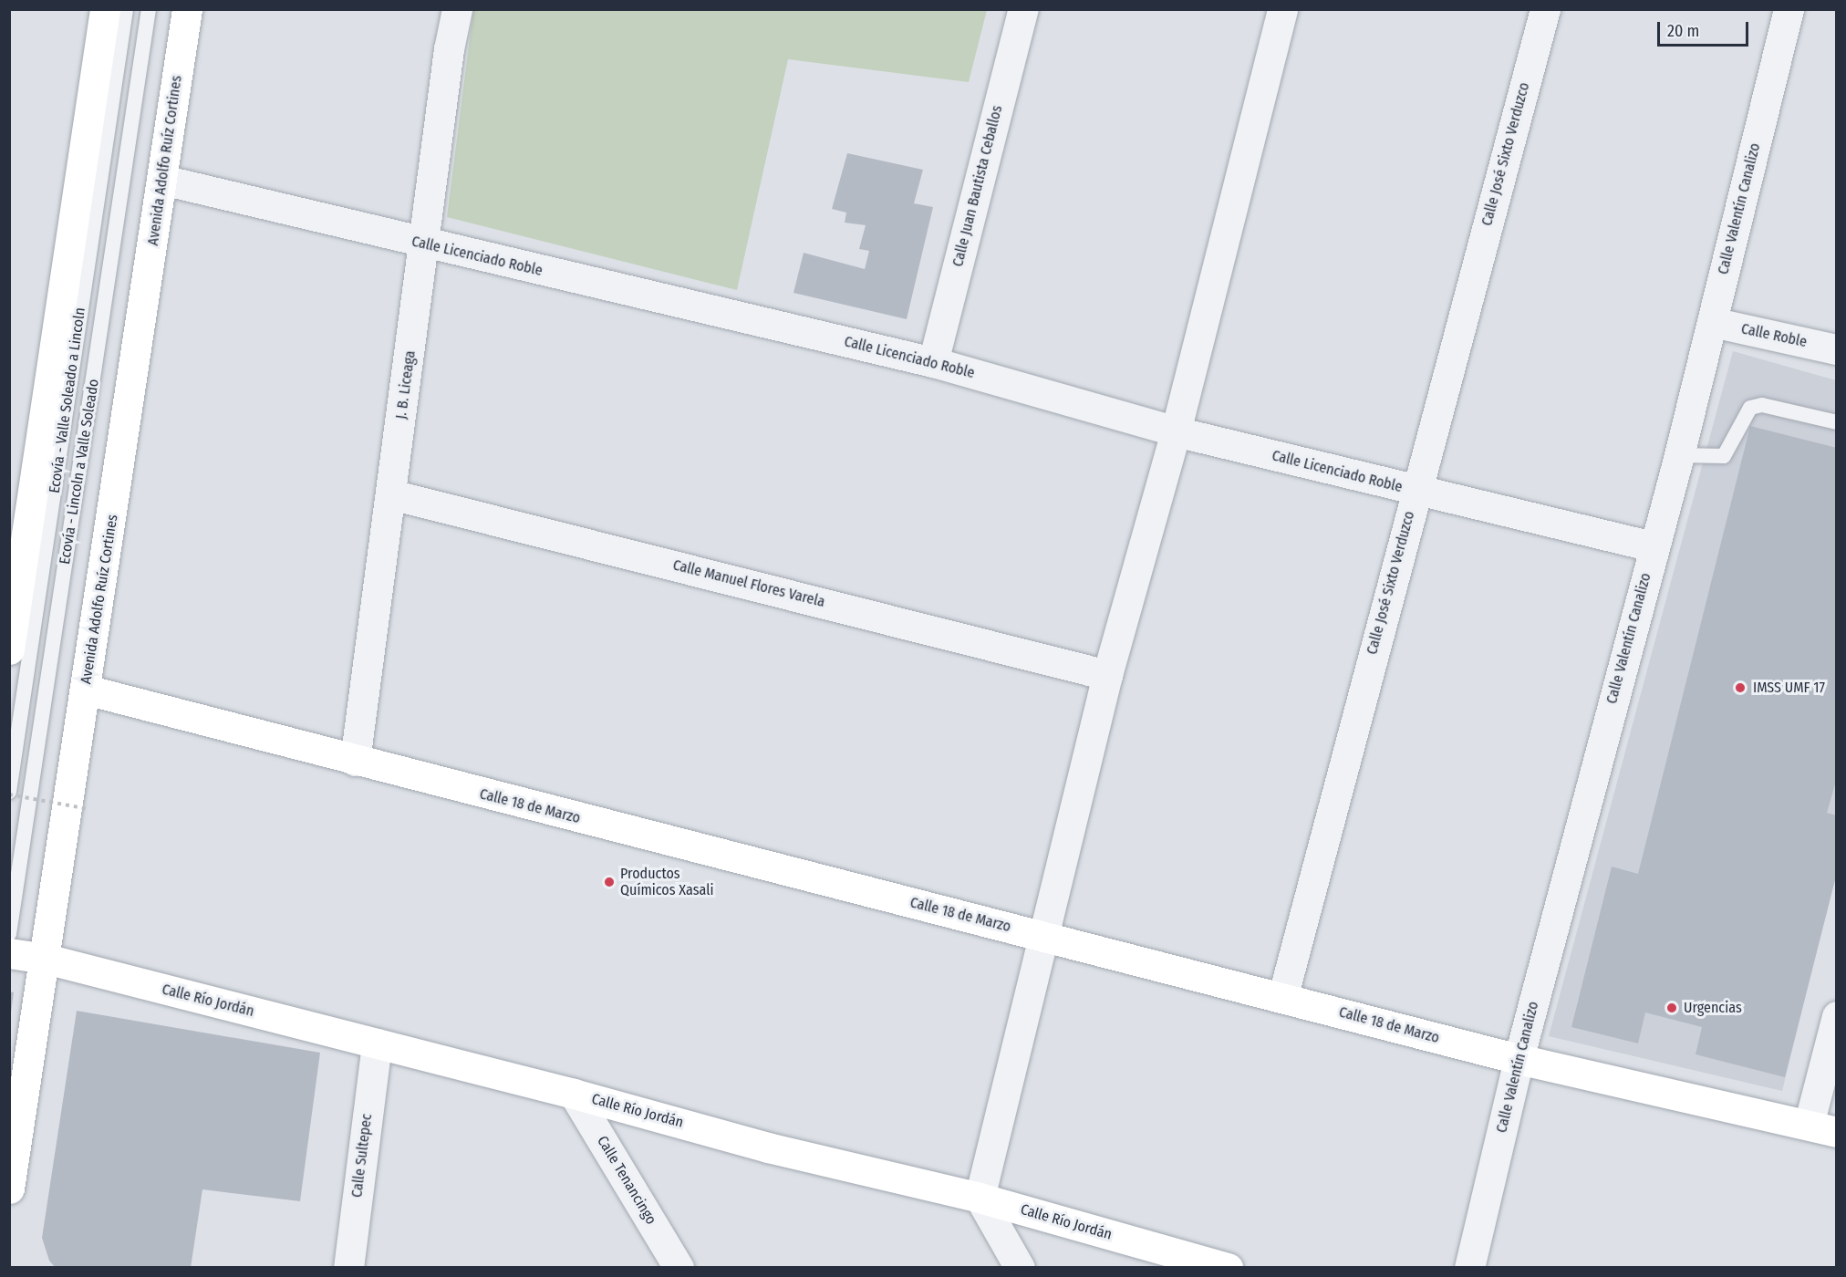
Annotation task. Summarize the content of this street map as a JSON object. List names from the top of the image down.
{
  "streets": {
    "street": [
      "Calle José Sixto Verduzco",
      "Avenida Adolfo Ruíz Cortines",
      "Calle Juan Bautista Ceballos",
      "Calle Valentín Canalizo",
      "Calle Licenciado Roble",
      "Calle Roble",
      "J. B. Liceaga",
      "Calle Manuel Flores Varela",
      "Calle 18 de Marzo",
      "Calle Río Jordán",
      "Calle Sultepec",
      "Calle Tenancingo"
    ],
    "lane": ["Ecovía - Valle Soleado a Lincoln", "Ecovía - Lincoln a Valle Soleado"]
  },
  "crossings": [
    ["Calle José Sixto Verduzco", "Calle Licenciado Roble"],
    ["Calle José Sixto Verduzco", "Calle 18 de Marzo"],
    ["Avenida Adolfo Ruíz Cortines", "Calle Licenciado Roble"],
    ["Avenida Adolfo Ruíz Cortines", "Calle 18 de Marzo"],
    ["Avenida Adolfo Ruíz Cortines", "Calle Río Jordán"],
    ["Calle Juan Bautista Ceballos", "Calle Licenciado Roble"],
    ["Calle Valentín Canalizo", "Calle Licenciado Roble"],
    ["Calle Valentín Canalizo", "Calle Roble"],
    ["Calle Valentín Canalizo", "Calle 18 de Marzo"],
    ["Calle Licenciado Roble", "J. B. Liceaga"],
    ["J. B. Liceaga", "Calle Manuel Flores Varela"],
    ["J. B. Liceaga", "Calle 18 de Marzo"],
    ["Calle Río Jordán", "Calle Sultepec"],
    ["Calle Río Jordán", "Calle Tenancingo"]
  ],
  "places": ["IMSS UMF 17", "Productos Químicos Xasali", "Urgencias"],
  "scale_bar": "20 m"
}
